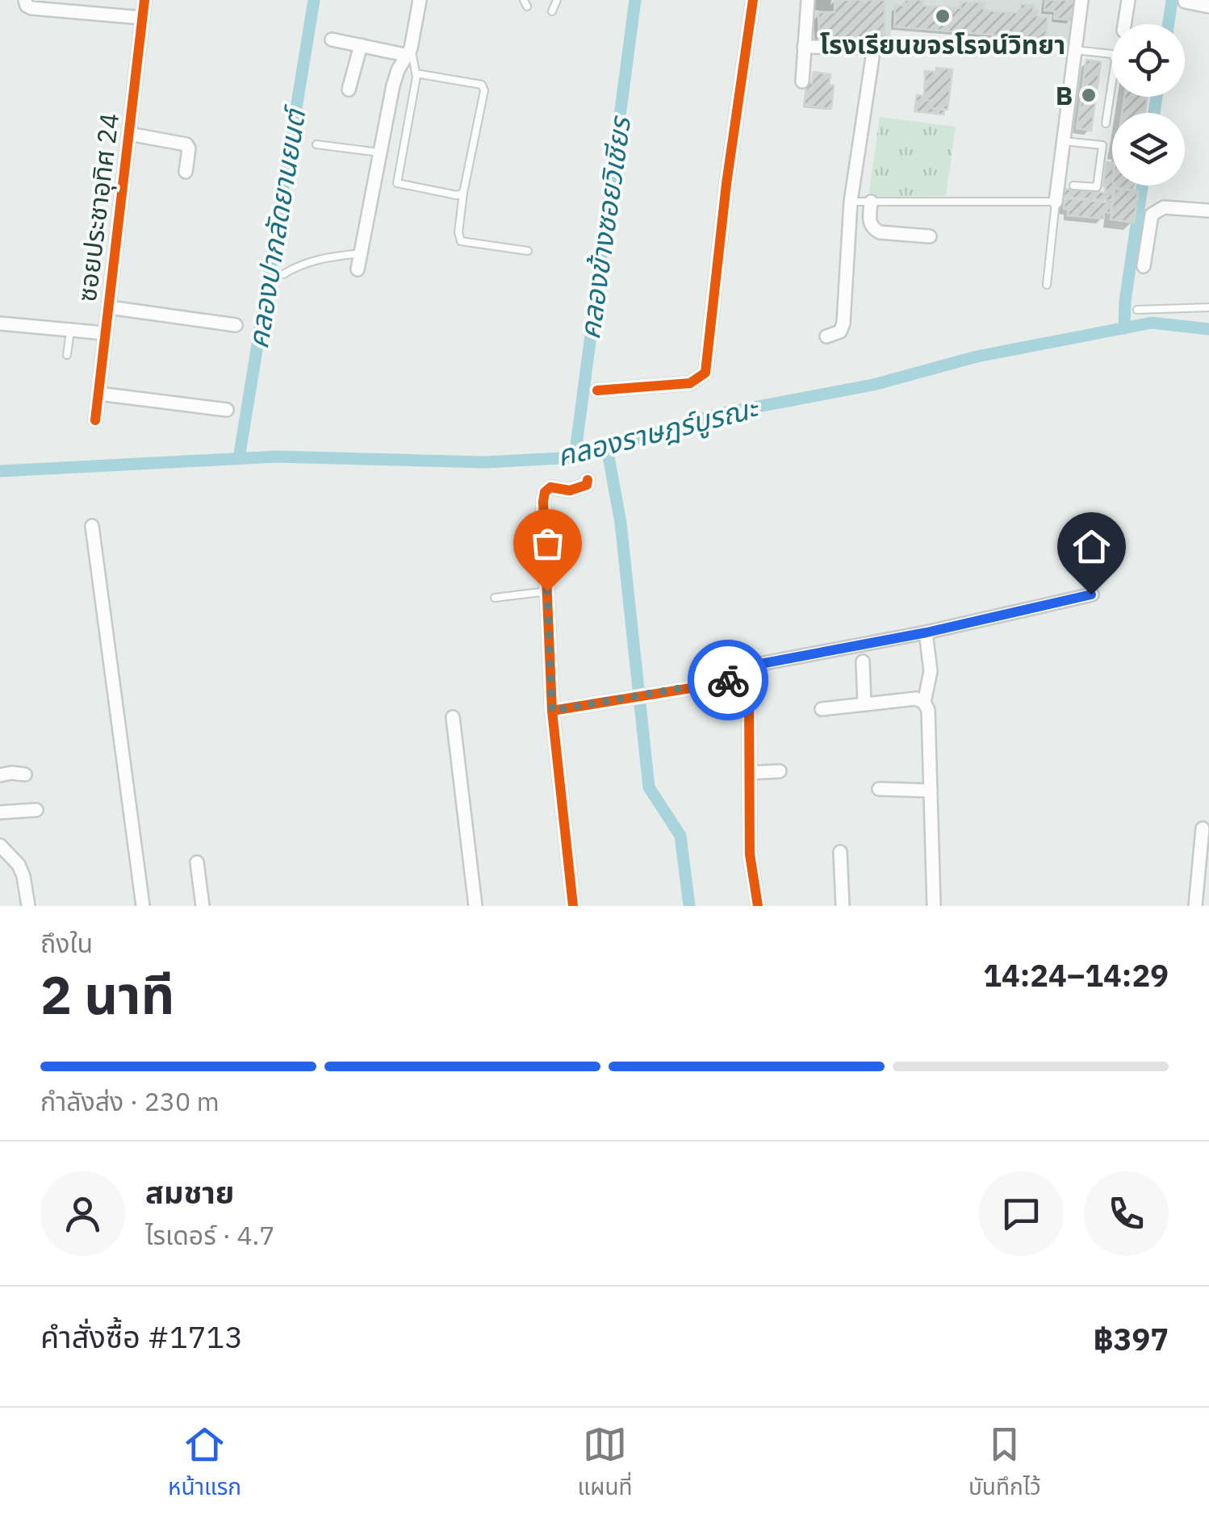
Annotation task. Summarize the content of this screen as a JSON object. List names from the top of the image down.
{
  "streets": {
    "street": ["ซอยประชาอุทิศ 24"]
  },
  "water": ["คลองข้างซอยวิเชียร", "คลองปากลัดยานยนต์", "คลองราษฎร์บูรณะ"],
  "places": ["โรงเรียนขจรโรจน์วิทยา", "B"],
  "page": {
    "heading": ["2 นาที", "ถึงใน", "14:24–14:29"],
    "panel": [
      "สมชาย",
      "ไรเดอร์ · 4.7",
      "คำสั่งซื้อ #1713",
      "฿397"
    ],
    "bar": "กำลังส่ง · 230 m",
    "tabs": ["หน้าแรก", "แผนที่", "บันทึกไว้"]
  }
}
